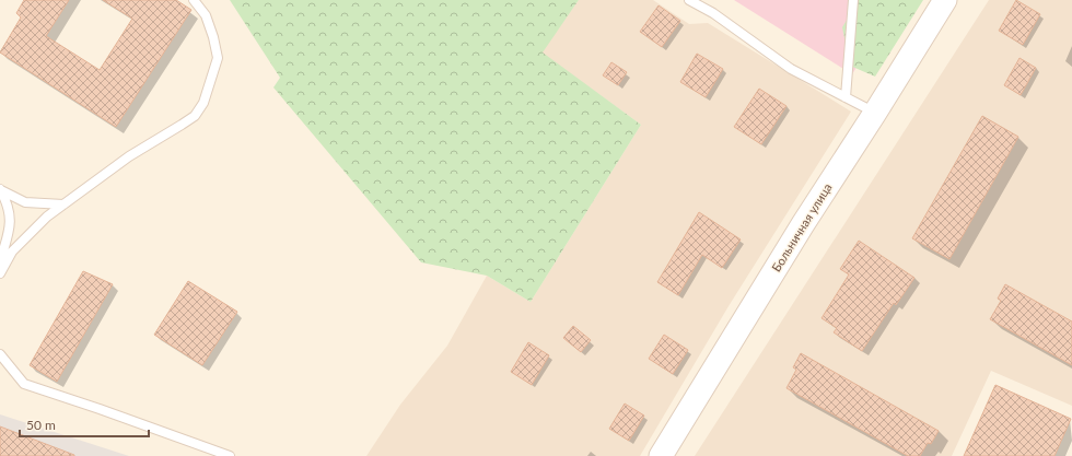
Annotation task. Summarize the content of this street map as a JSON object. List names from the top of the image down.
{
  "streets": {
    "street": ["Больничная улица"]
  },
  "scale_bar": "50 m"
}
